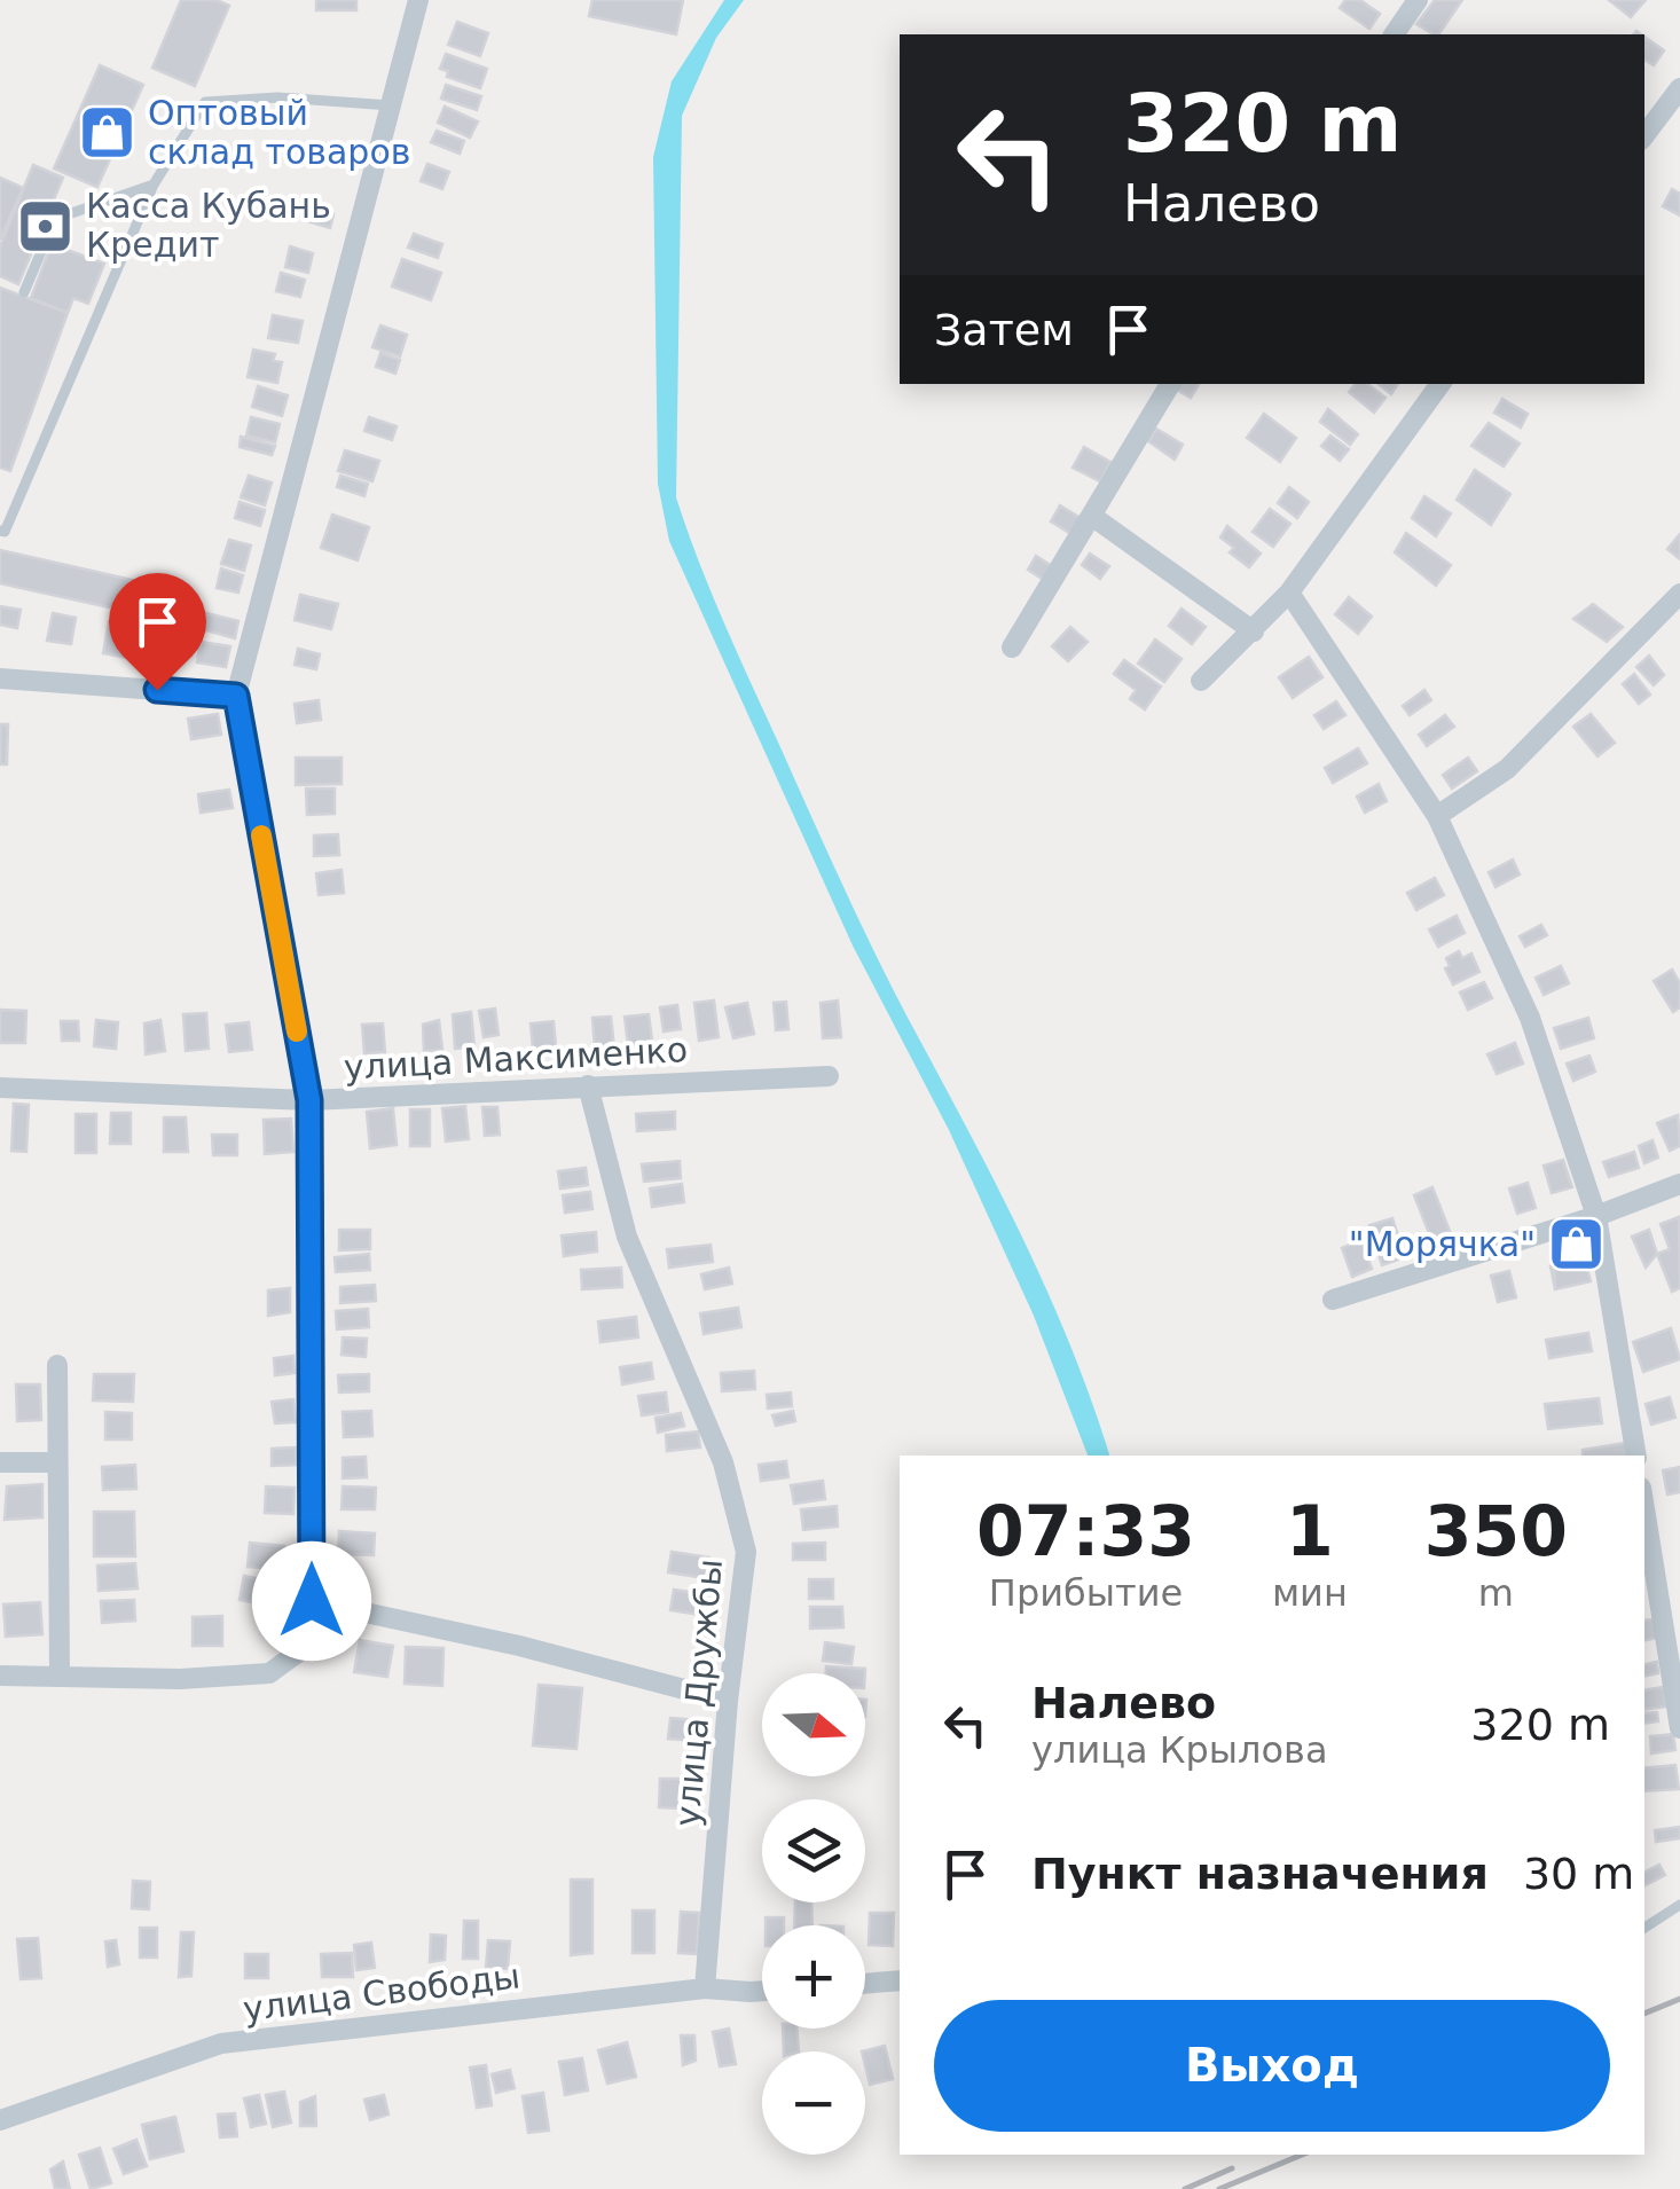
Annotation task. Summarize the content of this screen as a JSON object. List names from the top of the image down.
{
  "streets": {
    "street": ["улица Максименко", "улица Дружбы", "улица Свободы"]
  },
  "crossings": [
    ["улица Максименко", "улица Дружбы"],
    ["улица Дружбы", "улица Свободы"]
  ],
  "places": {
    "shop": ["Оптовый склад товаров", "\"Морячка\""],
    "bank": ["Касса Кубань Кредит"]
  },
  "north": "right",
  "page": {
    "turn": ["320 m", "Налево"],
    "then": "Затем",
    "eta": [
      "07:33",
      "Прибытие",
      "1",
      "мин",
      "350",
      "m"
    ],
    "list": [
      {
        "name": "Налево",
        "note": "улица Крылова",
        "value": "320 m"
      },
      {
        "name": "Пункт назначения",
        "value": "30 m"
      }
    ],
    "map_buttons": ["+", "−"],
    "buttons": "Выход"
  }
}
